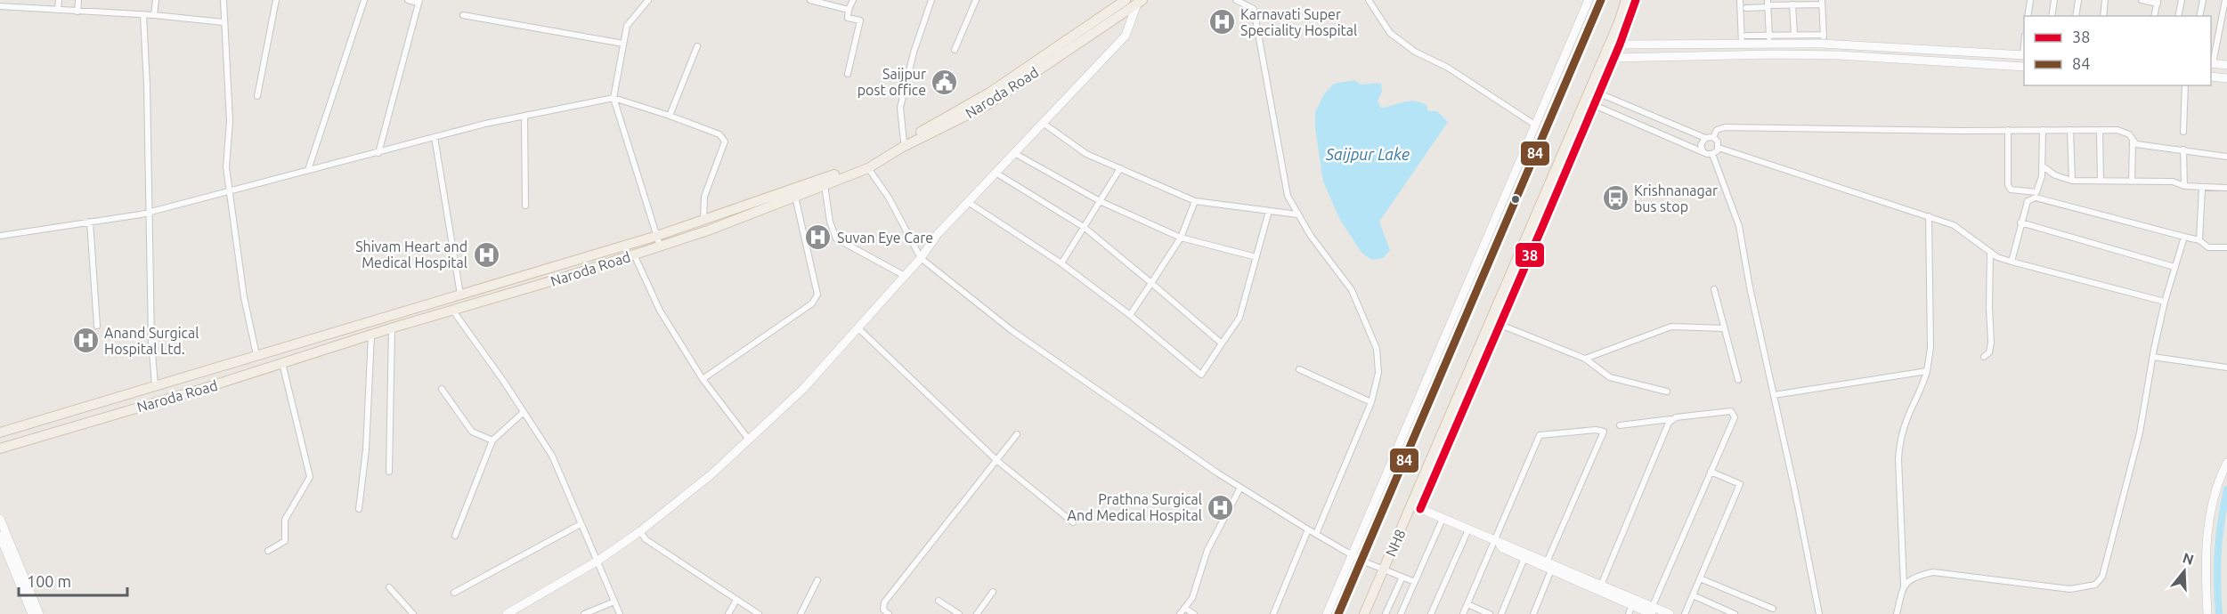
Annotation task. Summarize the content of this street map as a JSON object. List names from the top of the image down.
{
  "streets": {
    "main road": ["Naroda Road", "NH8"]
  },
  "water": ["Saijpur Lake"],
  "places": {
    "hospital": [
      "Karnavati Super Speciality Hospital",
      "Suvan Eye Care",
      "Shivam Heart and Medical Hospital",
      "Anand Surgical Hospital Ltd.",
      "Prathna Surgical And Medical Hospital"
    ],
    "public building": ["Saijpur post office"],
    "bus stop": ["Krishnanagar bus stop"]
  },
  "lines": ["transit line 38", "transit line 84"],
  "legend": ["38", "84"],
  "scale_bar": "100 m",
  "north": "top"
}
